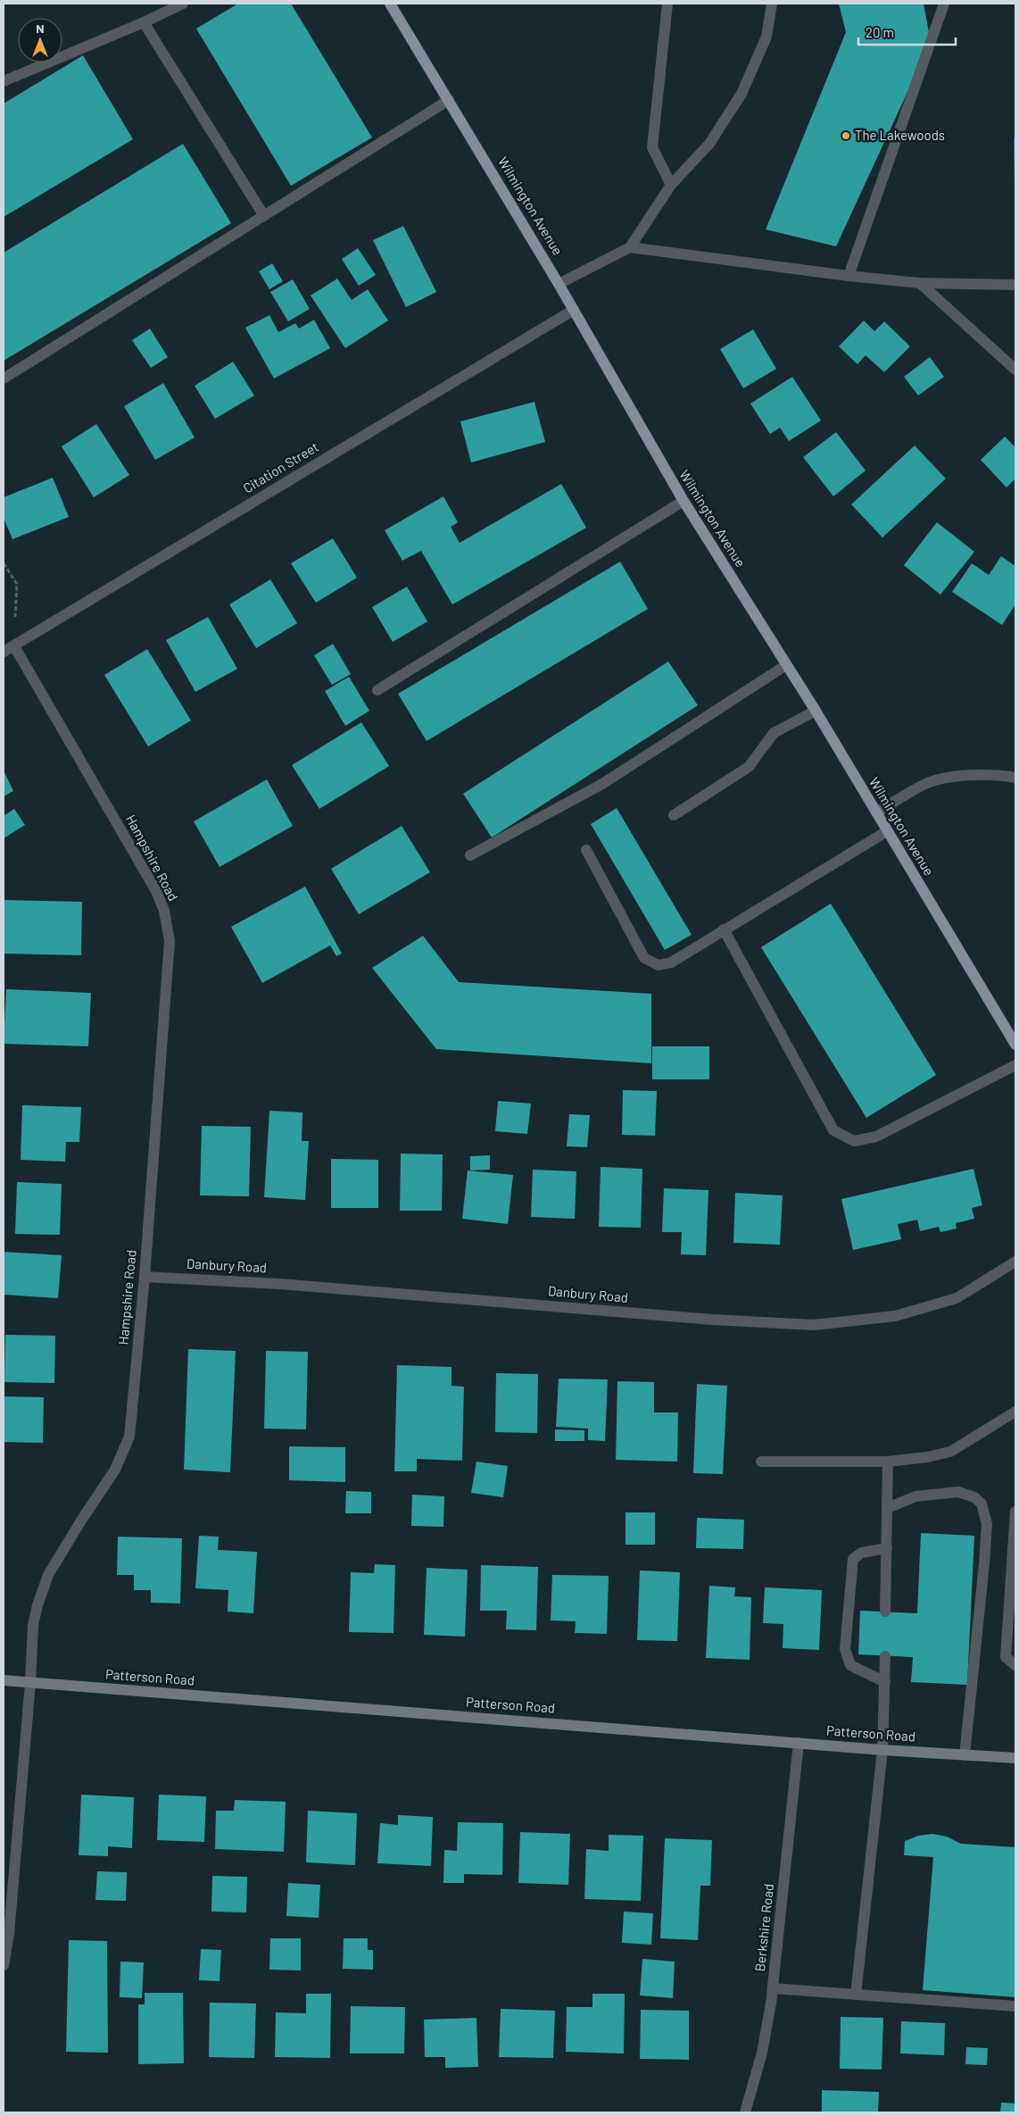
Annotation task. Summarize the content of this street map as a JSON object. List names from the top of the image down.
{
  "streets": {
    "main road": ["Wilmington Avenue", "Patterson Road"],
    "street": [
      "Citation Street",
      "Hampshire Road",
      "Danbury Road",
      "Berkshire Road"
    ]
  },
  "crossings": [
    ["Wilmington Avenue", "Citation Street"],
    ["Citation Street", "Hampshire Road"],
    ["Hampshire Road", "Danbury Road"],
    ["Hampshire Road", "Patterson Road"],
    ["Patterson Road", "Berkshire Road"]
  ],
  "places": ["The Lakewoods"],
  "scale_bar": "20 m",
  "north": "top"
}
